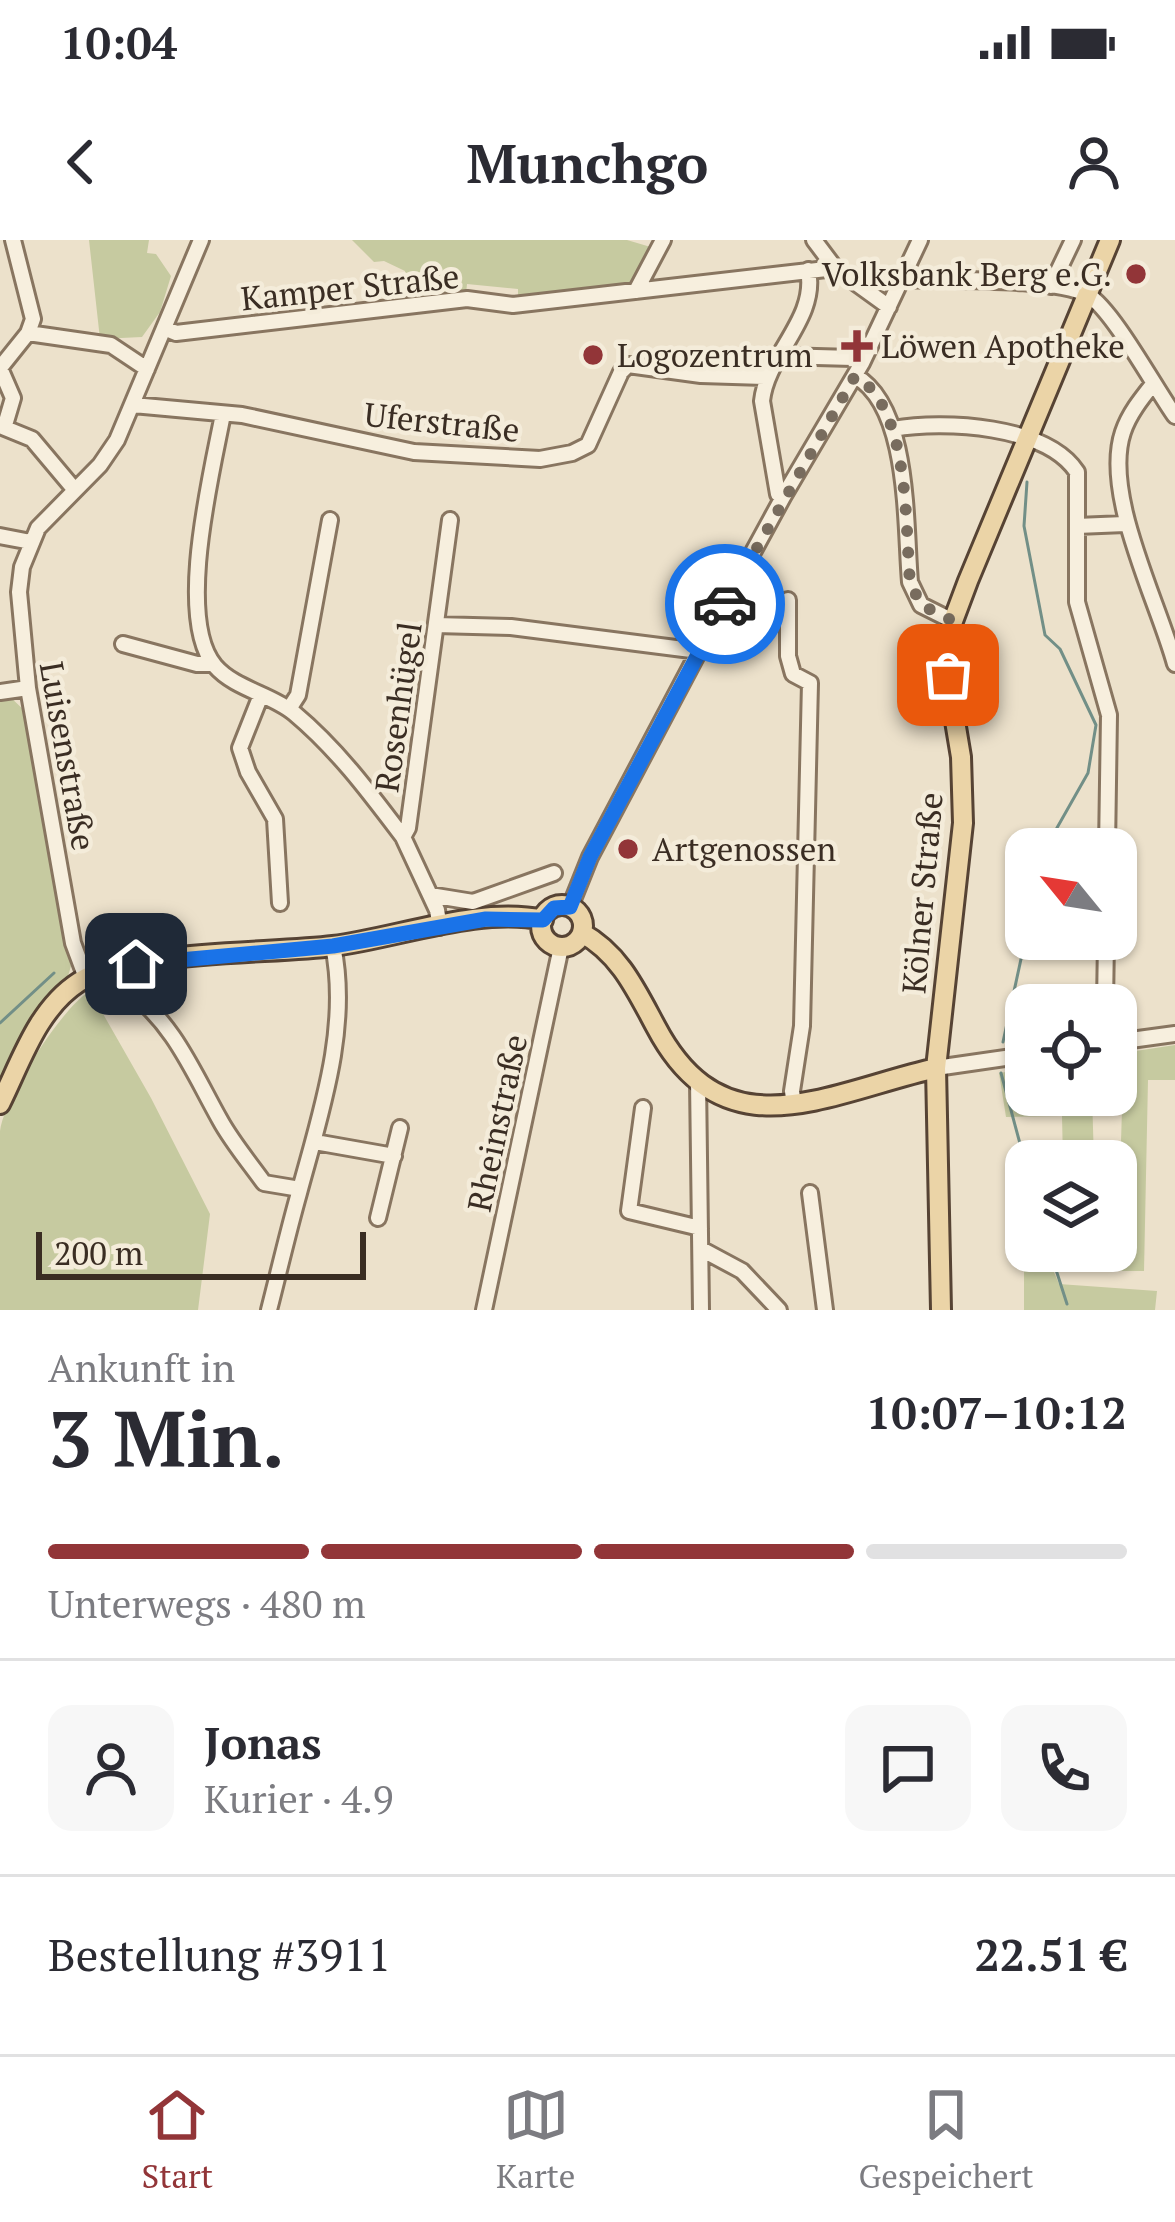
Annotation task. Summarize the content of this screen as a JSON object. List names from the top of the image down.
{
  "streets": {
    "main road": ["Kölner Straße"],
    "street": [
      "Kamper Straße",
      "Uferstraße",
      "Rosenhügel",
      "Luisenstraße",
      "Rheinstraße"
    ]
  },
  "places": {
    "other": ["Volksbank Berg e.G.", "Logozentrum", "Artgenossen"],
    "health": ["Löwen Apotheke"]
  },
  "scale_bar": "200 m",
  "north": "top left",
  "page": {
    "status": "10:04",
    "header": "Munchgo",
    "scale": "200 m",
    "heading": ["3 Min.", "Ankunft in", "10:07–10:12"],
    "panel": [
      "Jonas",
      "Kurier · 4.9",
      "Bestellung #3911",
      "22.51 €"
    ],
    "bar": "Unterwegs · 480 m",
    "tabs": ["Start", "Karte", "Gespeichert"]
  }
}
